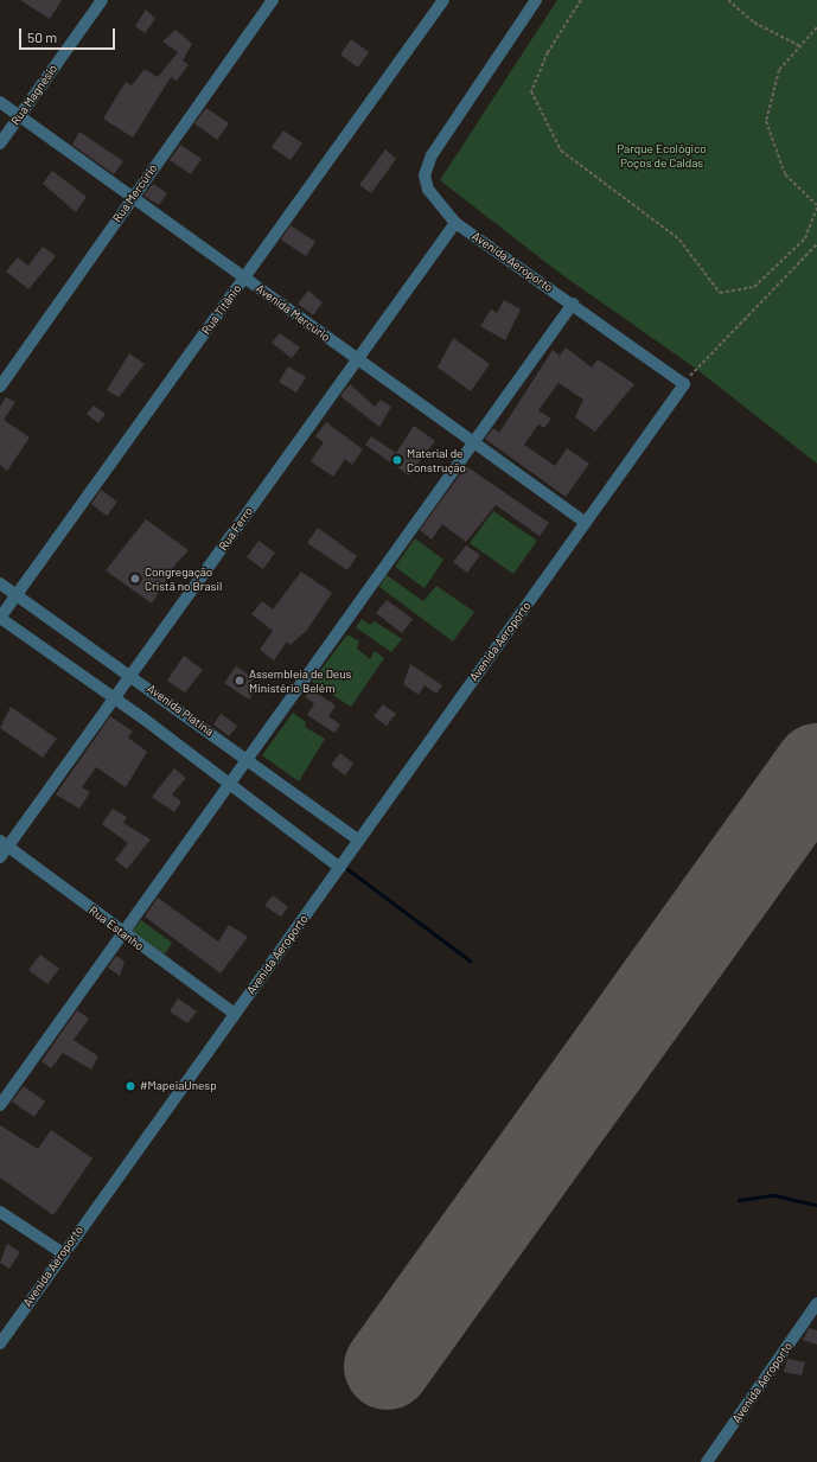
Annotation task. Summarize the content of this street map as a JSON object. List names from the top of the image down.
{
  "streets": {
    "street": [
      "Rua Magnésio",
      "Rua Mercúrio",
      "Avenida Aeroporto",
      "Rua Titânio",
      "Avenida Mercúrio",
      "Rua Ferro",
      "Avenida Platina",
      "Rua Estanho"
    ]
  },
  "crossings": [
    ["Rua Magnésio", "Avenida Mercúrio"],
    ["Rua Mercúrio", "Avenida Mercúrio"],
    ["Avenida Aeroporto", "Avenida Mercúrio"],
    ["Avenida Aeroporto", "Rua Ferro"],
    ["Avenida Aeroporto", "Avenida Platina"],
    ["Avenida Aeroporto", "Rua Estanho"],
    ["Rua Titânio", "Avenida Mercúrio"],
    ["Rua Titânio", "Avenida Platina"],
    ["Avenida Mercúrio", "Rua Ferro"],
    ["Rua Ferro", "Avenida Platina"],
    ["Rua Ferro", "Rua Estanho"]
  ],
  "parks": ["Parque Ecológico Poços de Caldas"],
  "places": [
    "Material de Construção",
    "Congregação Cristã no Brasil",
    "Assembleia de Deus Ministério Belém",
    "#MapeiaUnesp"
  ],
  "scale_bar": "50 m"
}
